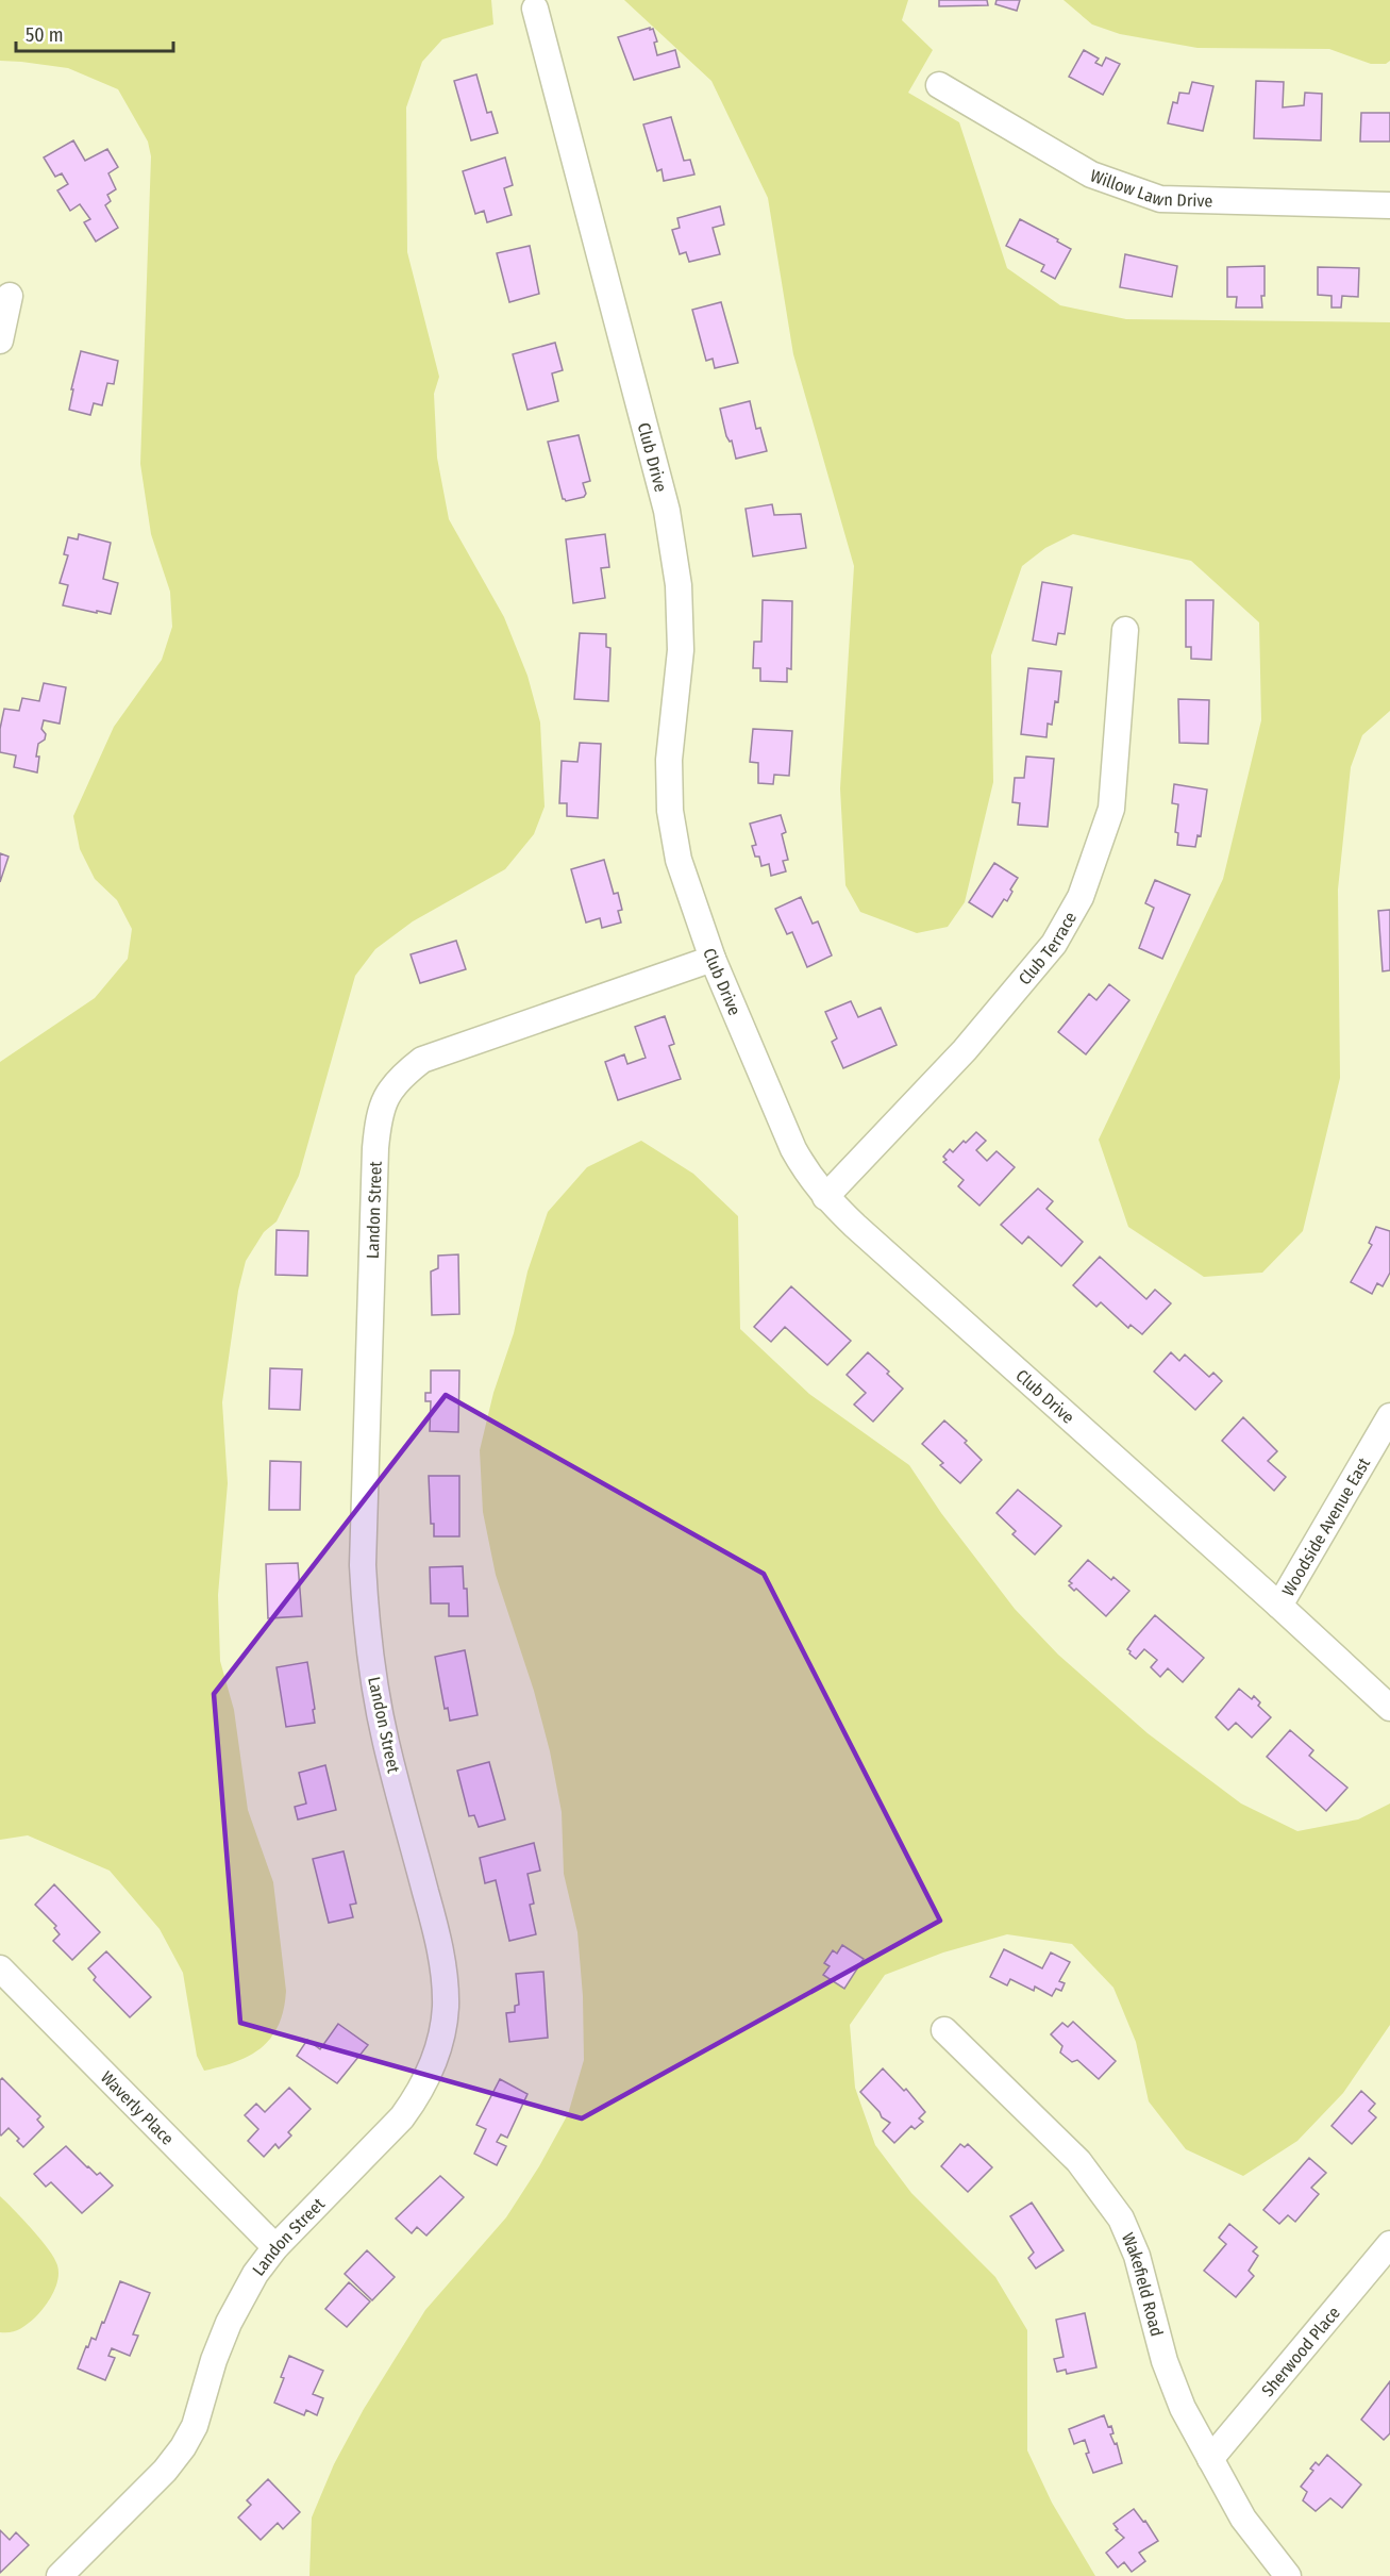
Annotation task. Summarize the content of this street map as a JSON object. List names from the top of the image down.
{
  "streets": {
    "street": [
      "Willow Lawn Drive",
      "Club Drive",
      "Club Terrace",
      "Landon Street",
      "Woodside Avenue East",
      "Waverly Place",
      "Wakefield Road",
      "Sherwood Place"
    ]
  },
  "crossings": [
    ["Club Drive", "Club Terrace"],
    ["Club Drive", "Landon Street"],
    ["Club Drive", "Woodside Avenue East"],
    ["Landon Street", "Waverly Place"],
    ["Wakefield Road", "Sherwood Place"]
  ],
  "scale_bar": "50 m"
}
